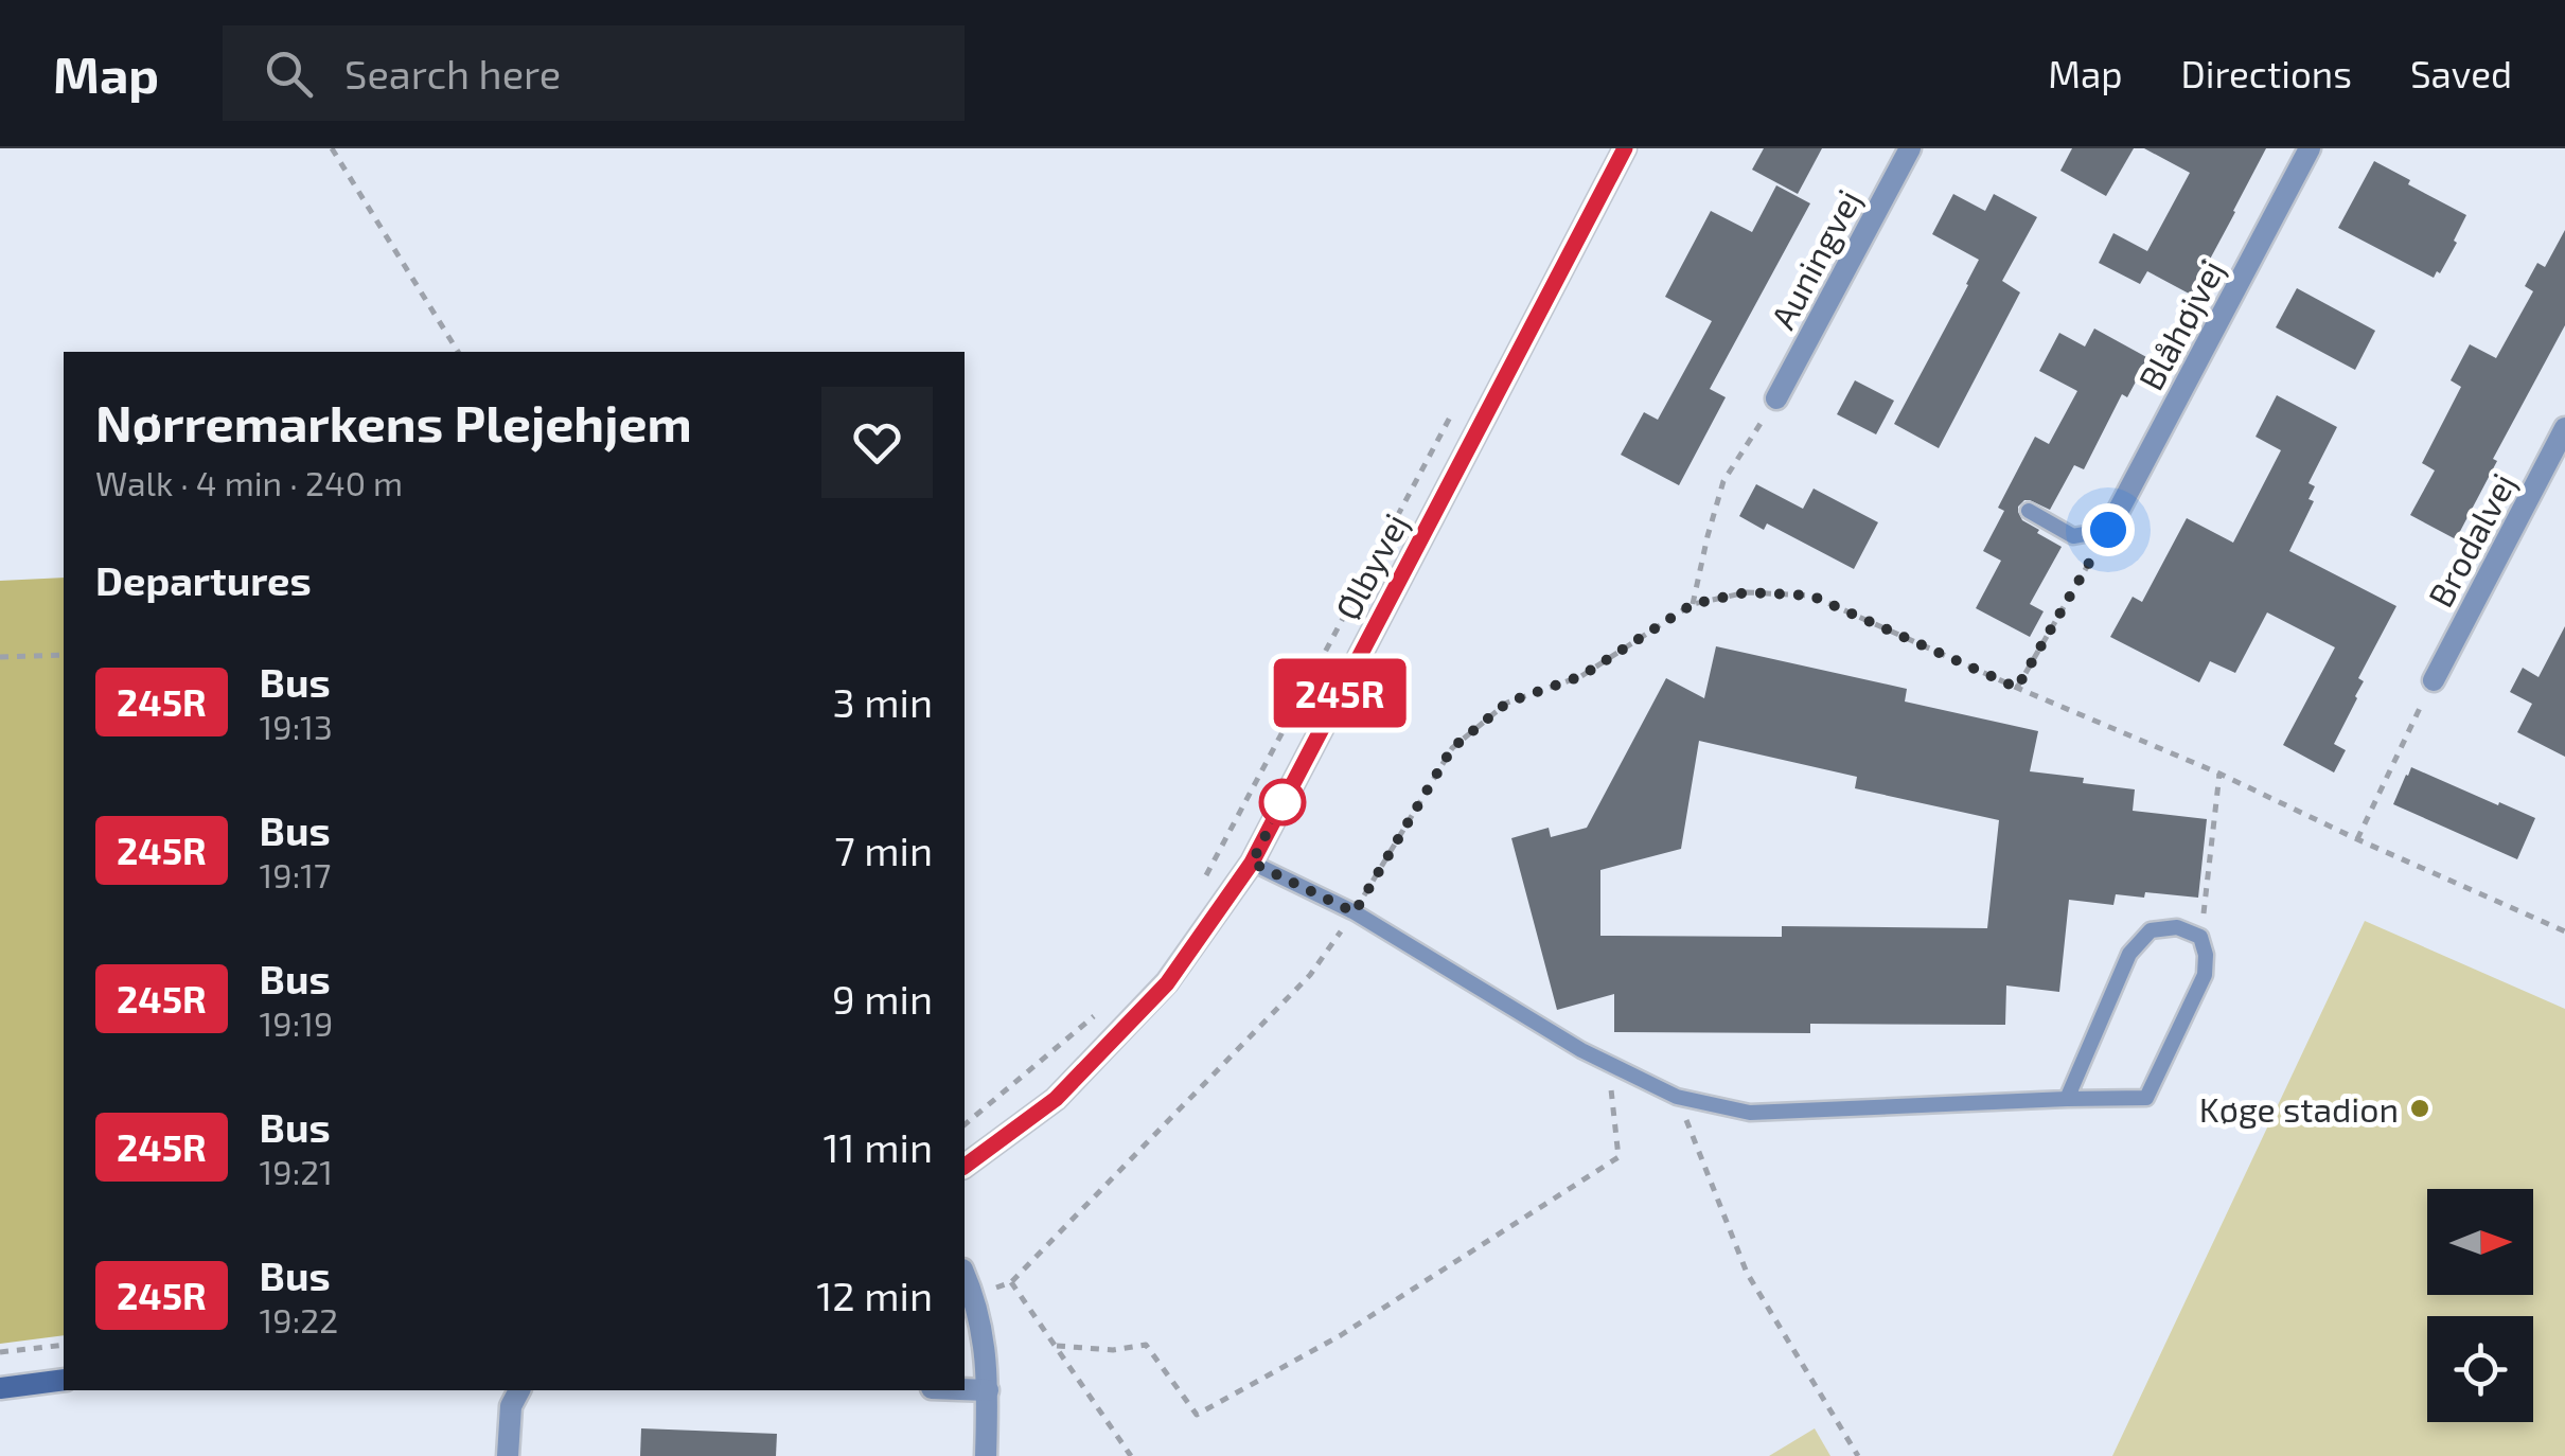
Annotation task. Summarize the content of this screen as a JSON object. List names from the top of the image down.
{
  "streets": {
    "street": [
      "Auningvej",
      "Blåhøjvej",
      "Brodalvej",
      "Ølbyvej"
    ]
  },
  "places": ["Køge stadion"],
  "lines": ["bus line 245R"],
  "north": "right",
  "page": {
    "header": "Map",
    "search": "Search here",
    "nav": ["Map", "Directions", "Saved"],
    "on_map": "245R",
    "heading": [
      ["Nørremarkens Plejehjem", "Walk · 4 min · 240 m"],
      "Departures"
    ],
    "list": [
      {
        "mark": "245R",
        "name": "Bus",
        "note": "19:13",
        "value": "3 min"
      },
      {
        "mark": "245R",
        "name": "Bus",
        "note": "19:17",
        "value": "7 min"
      },
      {
        "mark": "245R",
        "name": "Bus",
        "note": "19:19",
        "value": "9 min"
      },
      {
        "mark": "245R",
        "name": "Bus",
        "note": "19:21",
        "value": "11 min"
      },
      {
        "mark": "245R",
        "name": "Bus",
        "note": "19:22",
        "value": "12 min"
      }
    ]
  }
}
